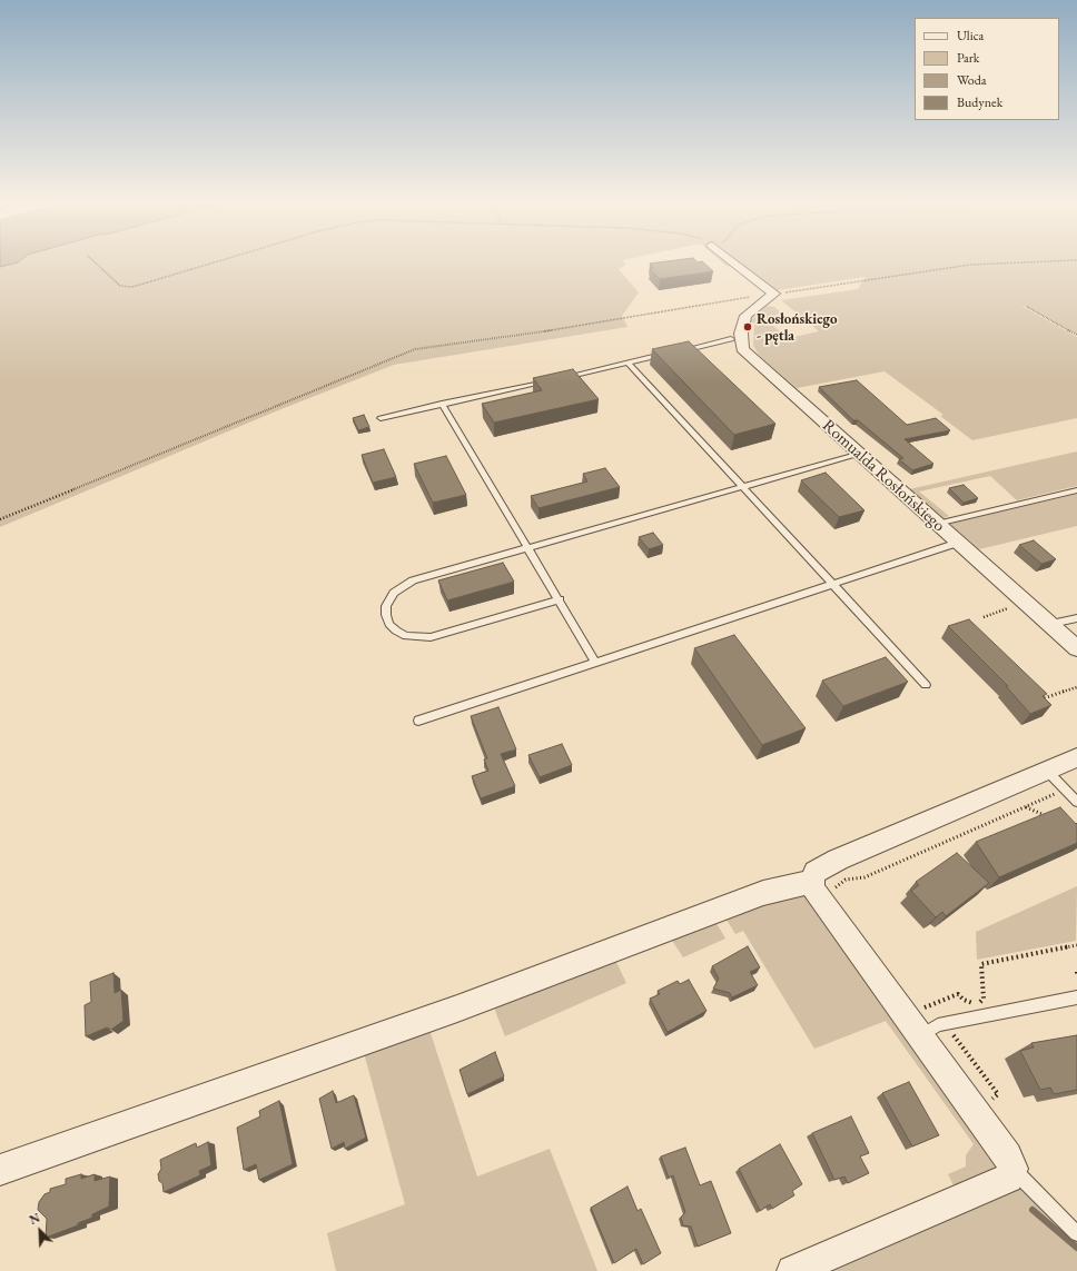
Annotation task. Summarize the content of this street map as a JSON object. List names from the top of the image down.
{
  "streets": {
    "street": ["Romualda Rosłońskiego"]
  },
  "places": ["Rosłońskiego - pętla"],
  "legend": [
    "Ulica",
    "Park",
    "Woda",
    "Budynek"
  ],
  "north": "top left"
}
